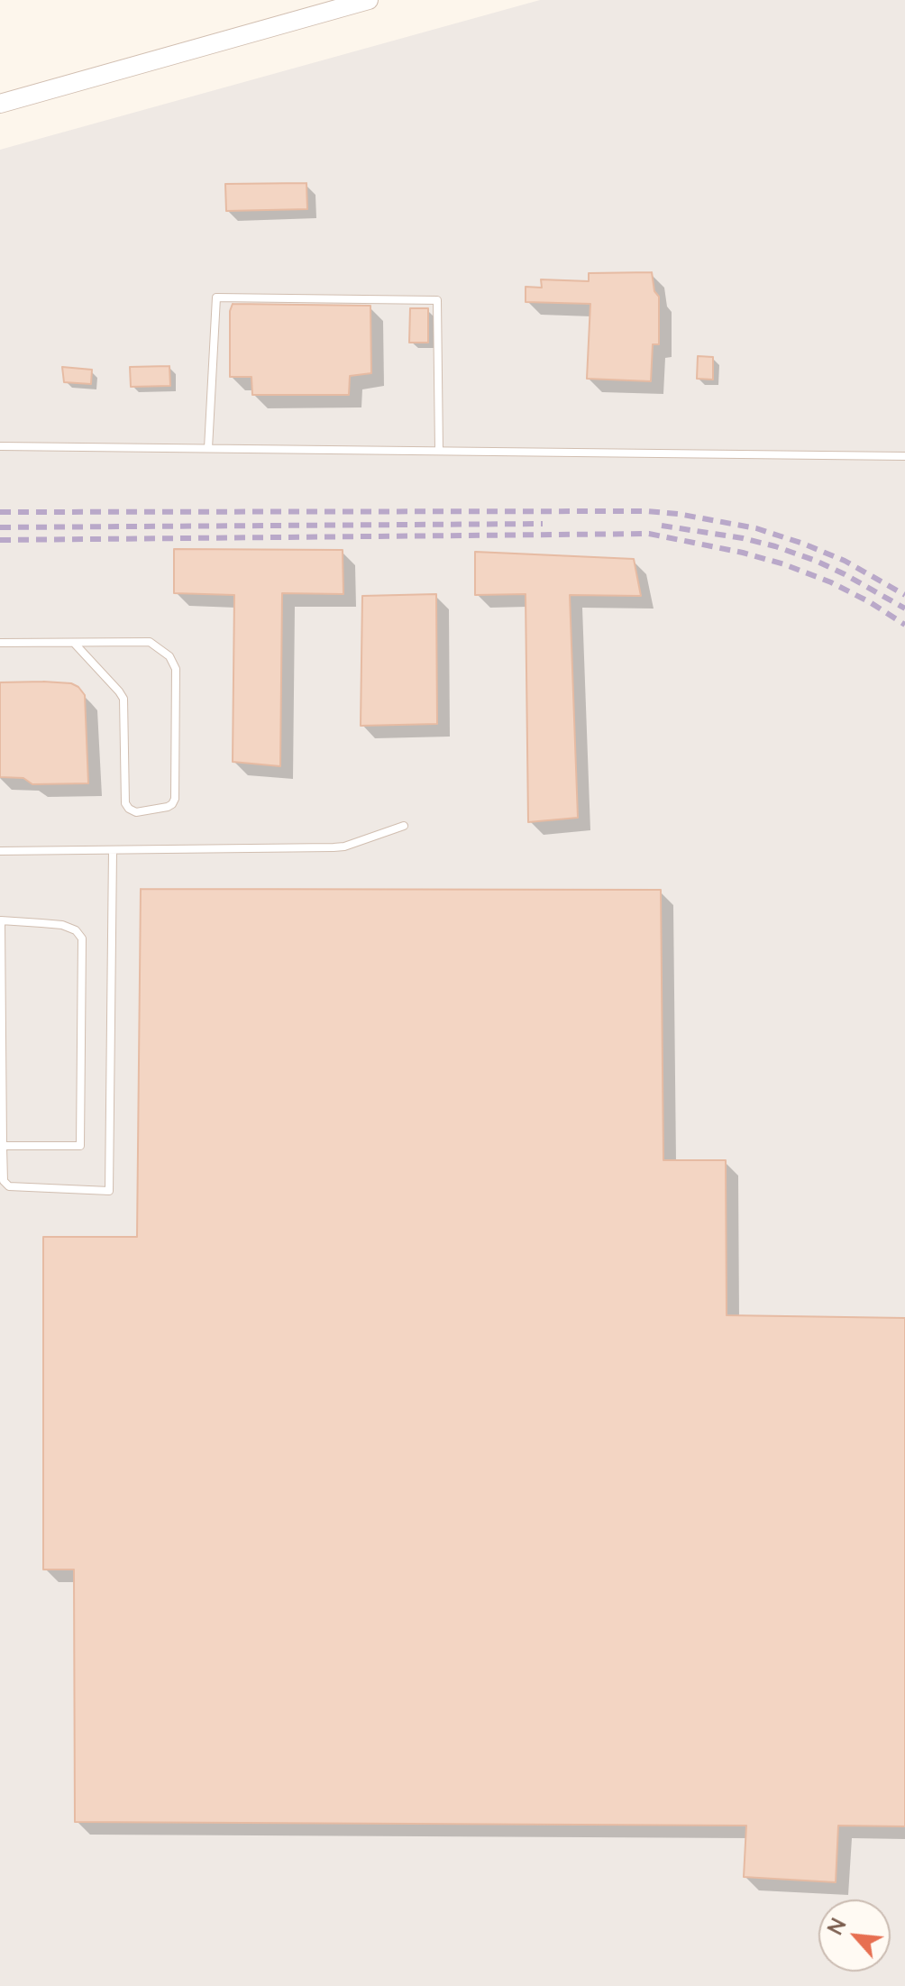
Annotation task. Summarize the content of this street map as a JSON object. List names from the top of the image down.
{
  "north": "top left"
}
